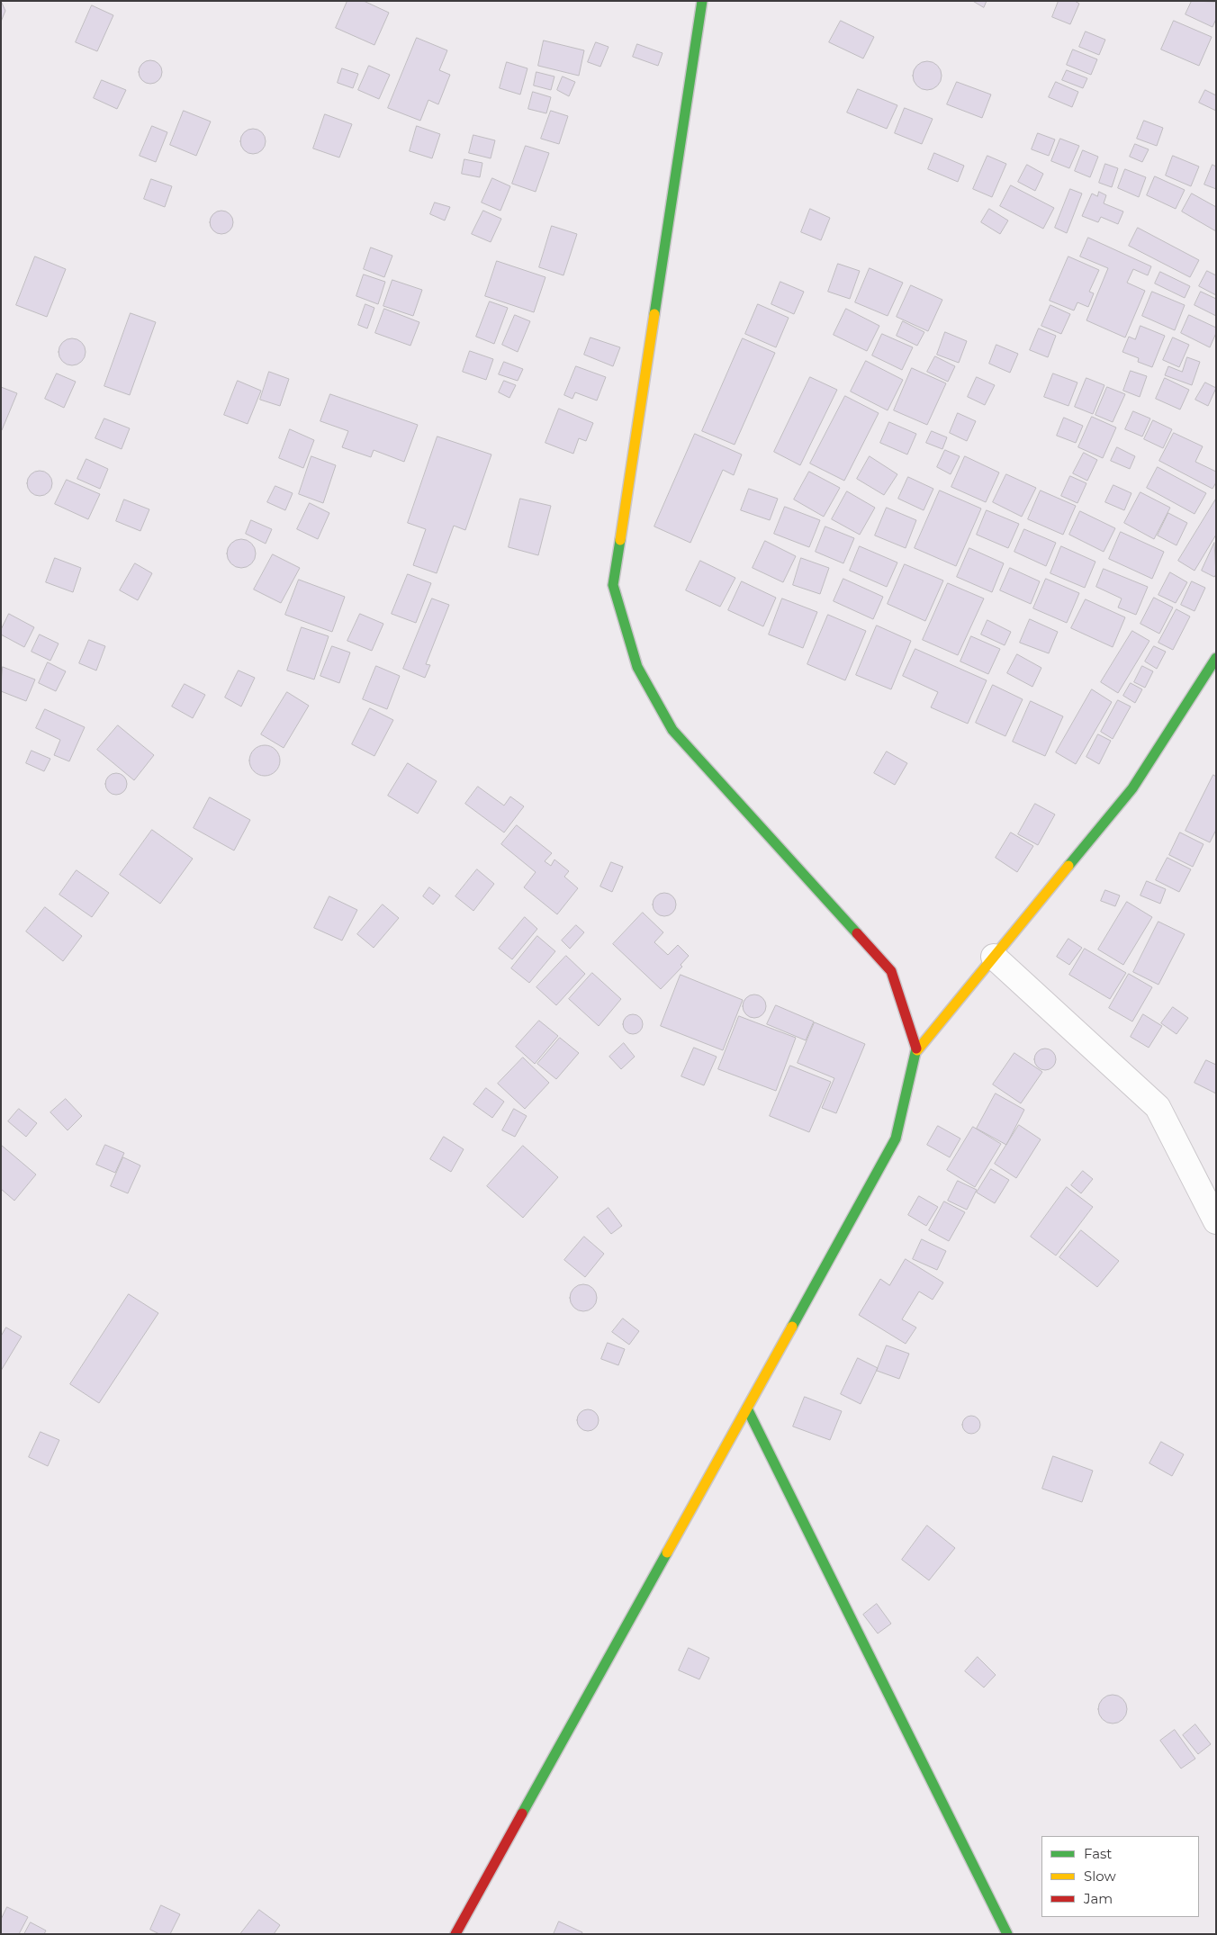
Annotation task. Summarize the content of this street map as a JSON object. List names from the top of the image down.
{
  "legend": ["Fast", "Slow", "Jam"]
}
